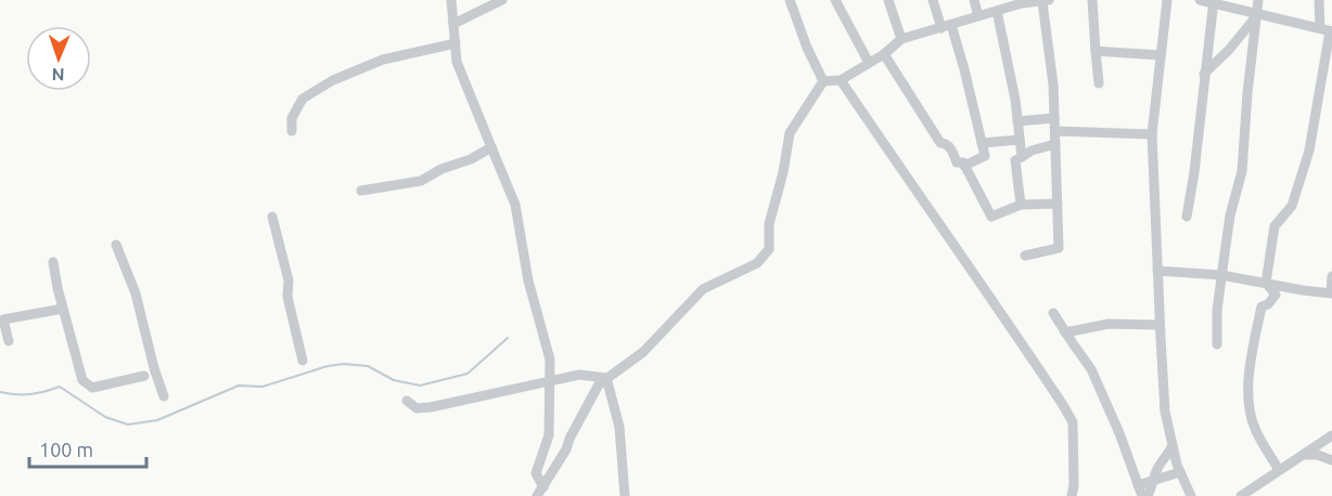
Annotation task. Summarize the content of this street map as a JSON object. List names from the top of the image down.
{
  "scale_bar": "100 m",
  "north": "bottom"
}
